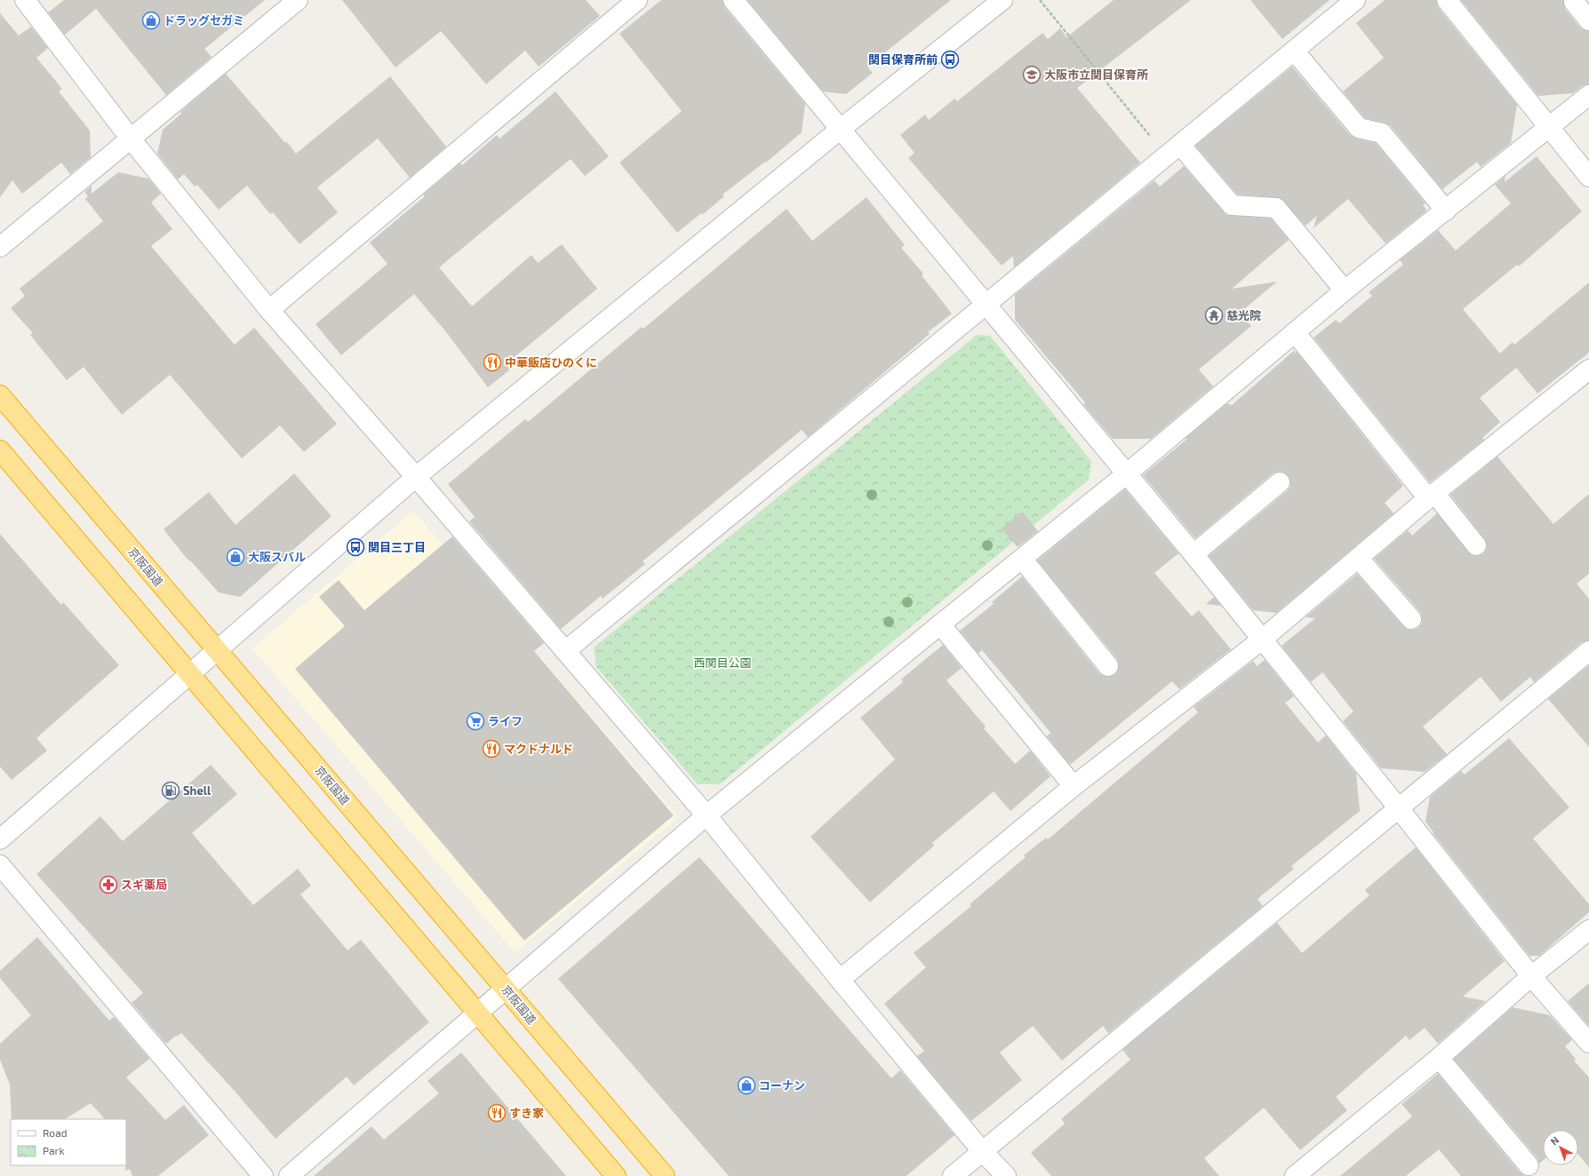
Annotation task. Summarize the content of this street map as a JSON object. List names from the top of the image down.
{
  "streets": {
    "highway": ["京阪国道"]
  },
  "parks": ["西関目公園"],
  "places": {
    "shop": ["ドラッグセガミ", "大阪スバル", "コーナン"],
    "bus stop": ["関目保育所前", "関目三丁目"],
    "school or university": ["大阪市立関目保育所"],
    "temple": ["慈光院"],
    "restaurant": ["中華飯店ひのくに", "マクドナルド", "すき家"],
    "supermarket": ["ライフ"],
    "fuel station": ["Shell"],
    "pharmacy": ["スギ薬局"]
  },
  "legend": ["Road", "Park"],
  "north": "top left"
}
